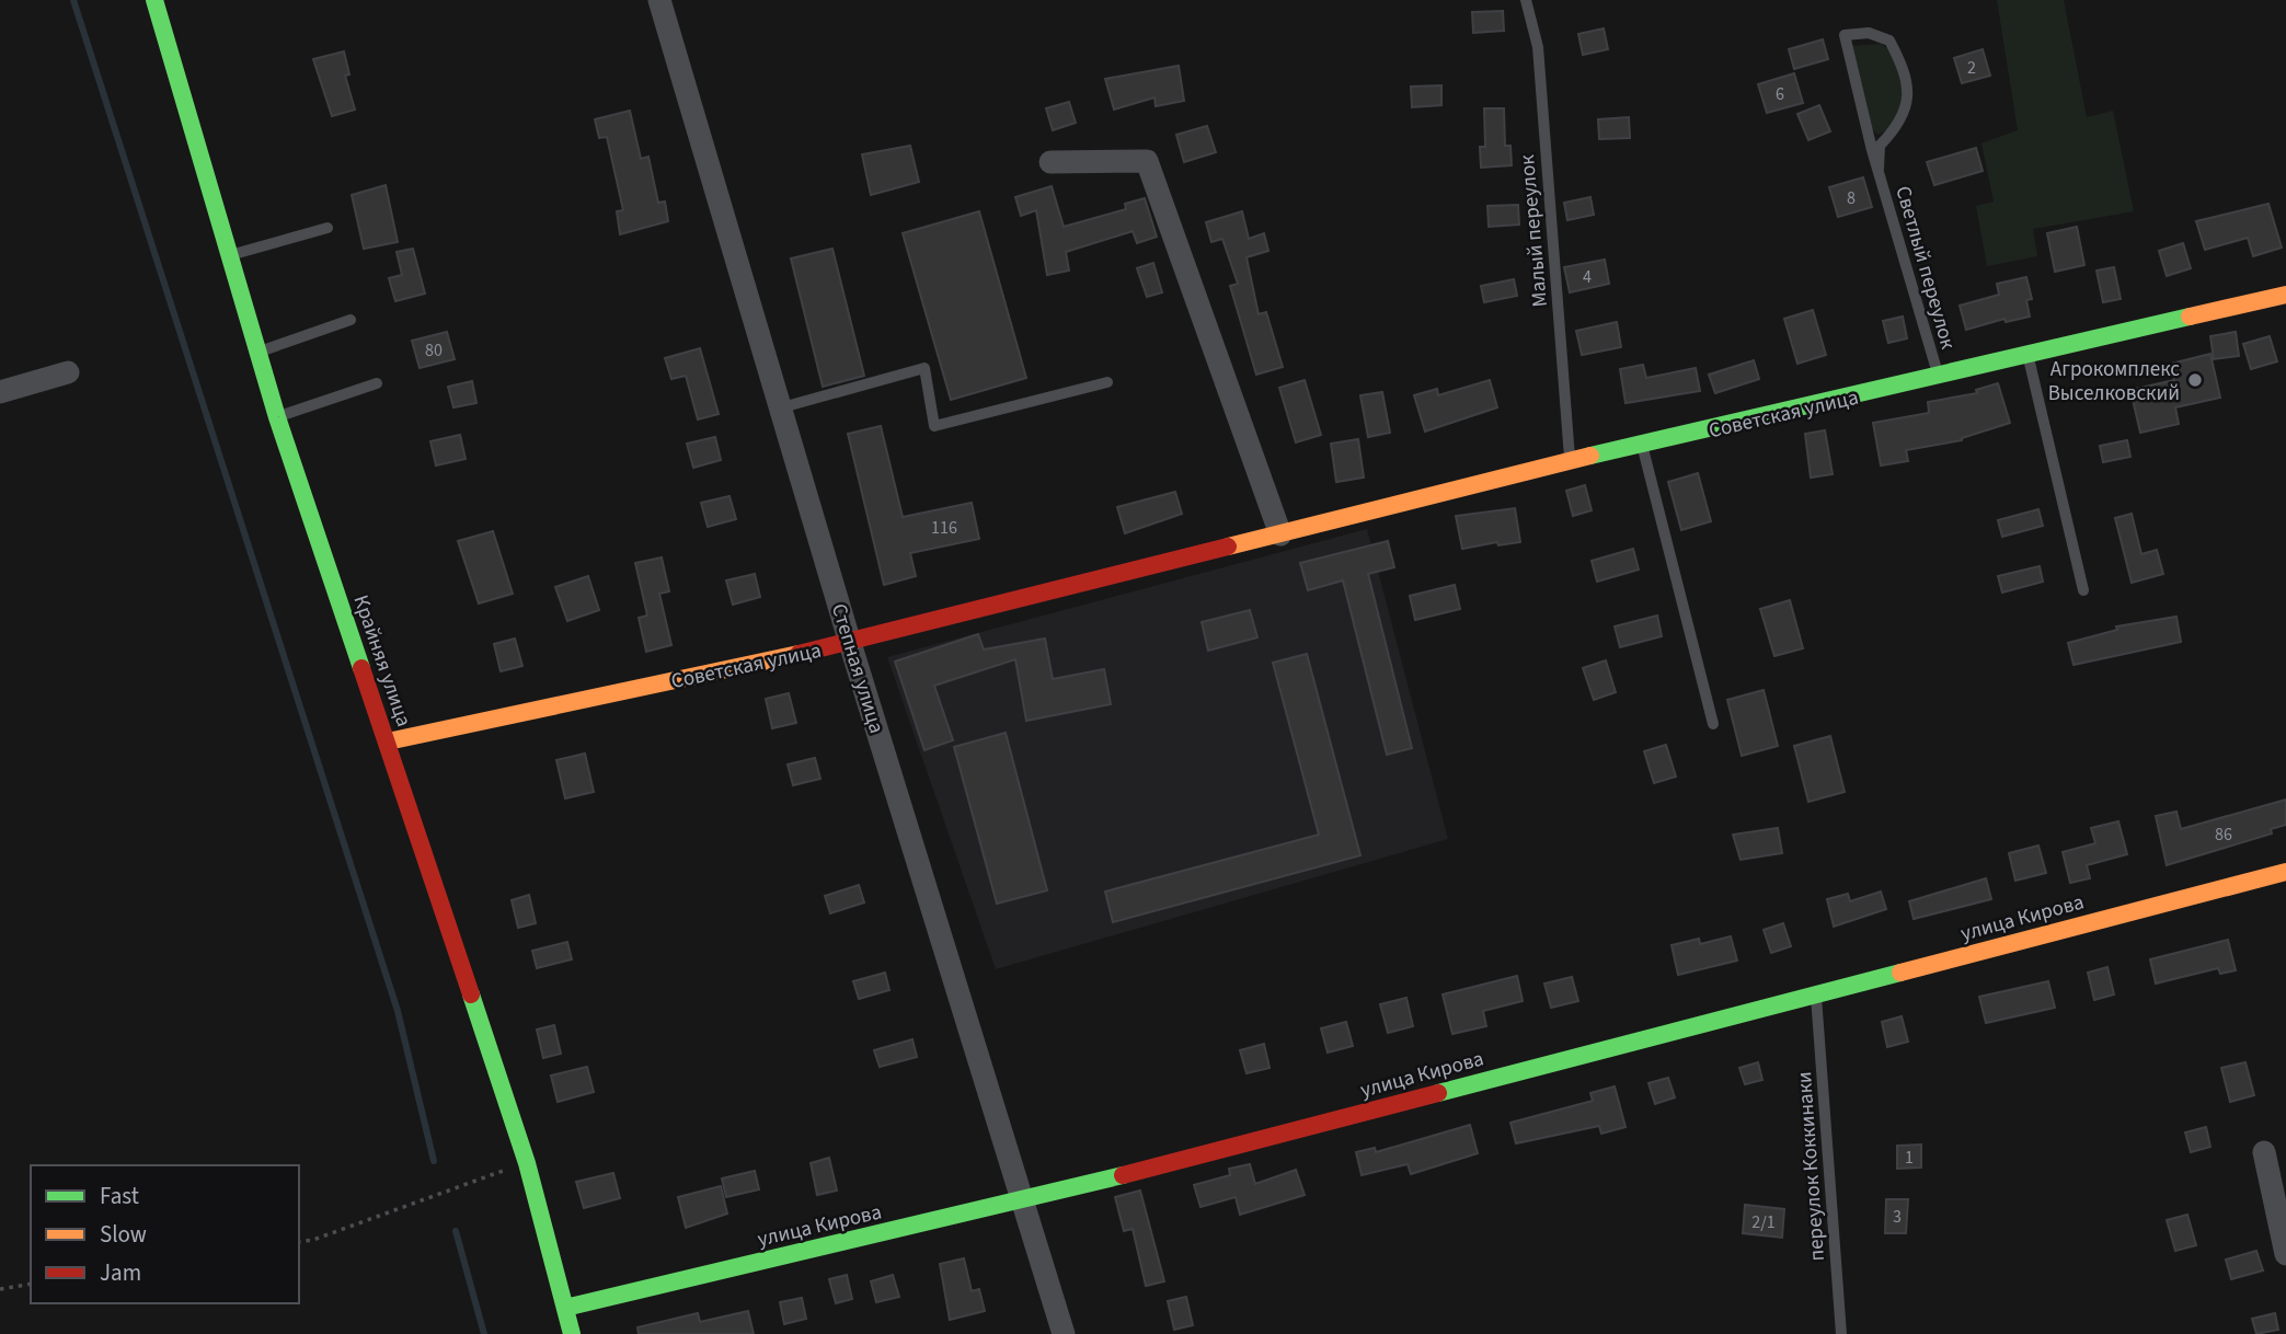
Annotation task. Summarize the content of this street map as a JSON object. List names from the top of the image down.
{
  "streets": {
    "street": [
      "Советская улица",
      "Крайняя улица",
      "Степная улица",
      "улица Кирова"
    ],
    "lane": ["Малый переулок", "Светлый переулок", "переулок Коккинаки"]
  },
  "crossings": [
    ["Малый переулок", "Советская улица"],
    ["Светлый переулок", "Советская улица"],
    ["Советская улица", "Крайняя улица"],
    ["Советская улица", "Степная улица"],
    ["Крайняя улица", "улица Кирова"],
    ["Степная улица", "улица Кирова"],
    ["улица Кирова", "переулок Коккинаки"]
  ],
  "places": ["Агрокомплекс Выселковский"],
  "house_numbers": [
    "2",
    "6",
    "8",
    "4",
    "80",
    "116",
    "86",
    "1",
    "3",
    "2/1"
  ],
  "legend": ["Fast", "Slow", "Jam"]
}
